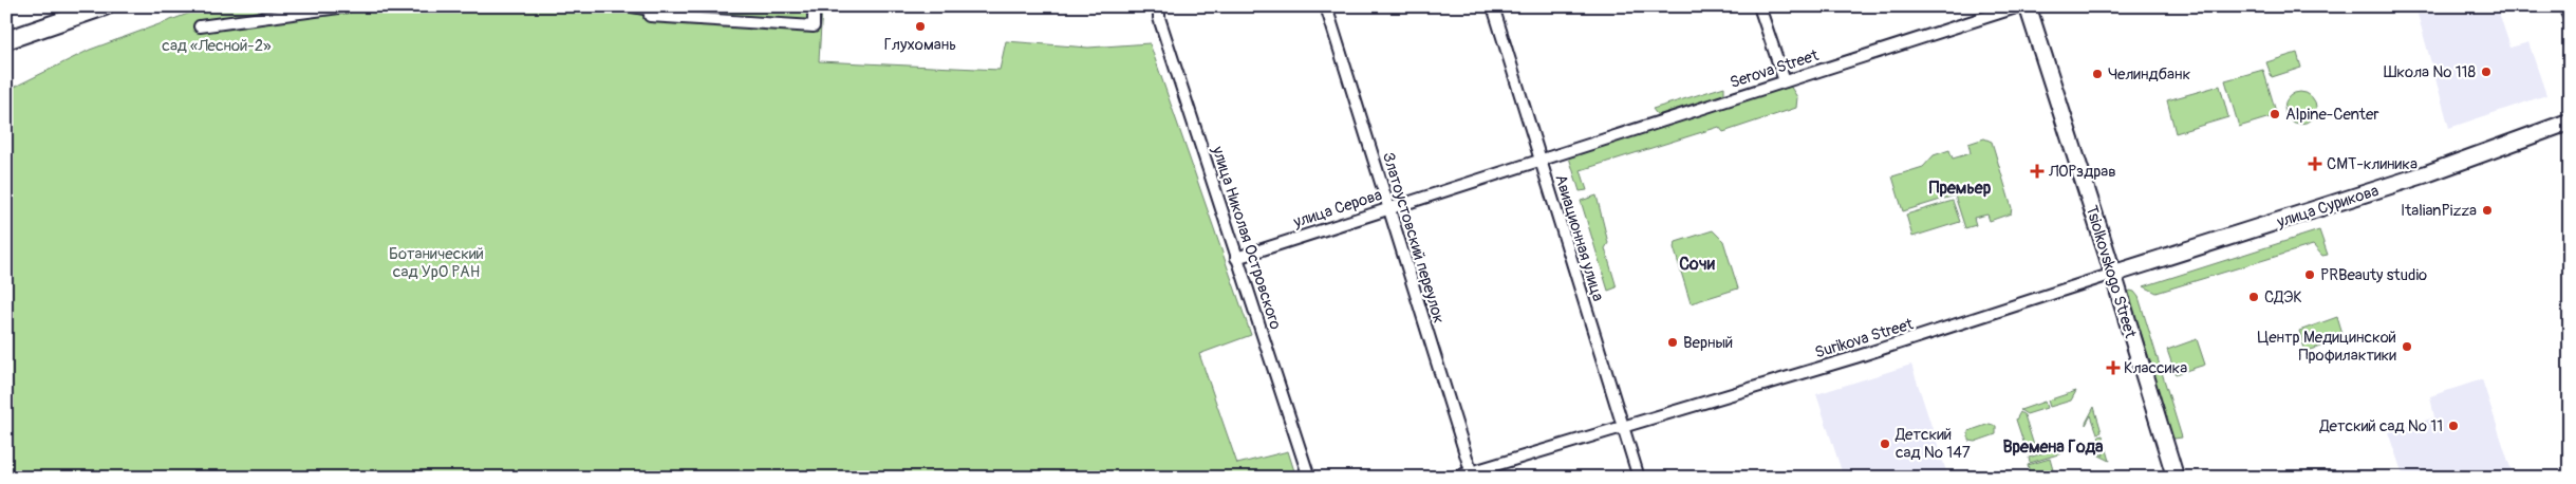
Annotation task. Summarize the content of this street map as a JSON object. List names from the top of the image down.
{
  "streets": {
    "street": [
      "Serova Street",
      "улица Сурикова",
      "улица Серова",
      "улица Николая Островского",
      "Златоустовский переулок",
      "Авиационная улица",
      "Tsiolkovskogo Street",
      "Surikova Street"
    ]
  },
  "crossings": [
    ["Serova Street", "улица Серова"],
    ["Serova Street", "Авиационная улица"],
    ["улица Сурикова", "Tsiolkovskogo Street"],
    ["улица Сурикова", "Surikova Street"],
    ["улица Серова", "улица Николая Островского"],
    ["улица Серова", "Златоустовский переулок"],
    ["улица Серова", "Авиационная улица"],
    ["Авиационная улица", "Surikova Street"],
    ["Tsiolkovskogo Street", "Surikova Street"]
  ],
  "districts": ["Премьер", "Сочи", "Времена Года"],
  "parks": ["сад «Лесной-2»", "Ботанический сад УрО РАН"],
  "places": {
    "other": [
      "Глухомань",
      "Школа № 118",
      "Челиндбанк",
      "Alpine-Center",
      "ItalianPizza",
      "PRBeauty studio",
      "СДЭК",
      "Верный",
      "Центр Медицинской Профилактики",
      "Детский сад № 11",
      "Детский сад № 147"
    ],
    "health": ["СМТ-клиника", "ЛОРздрав", "Классика"]
  }
}
